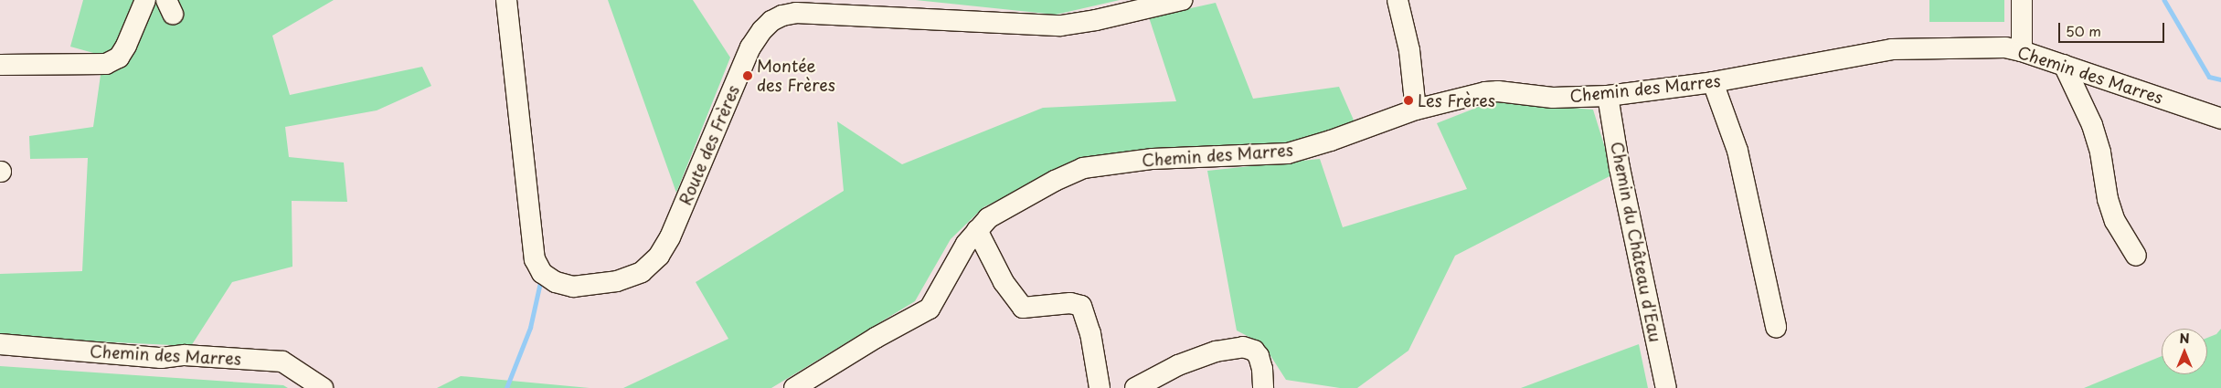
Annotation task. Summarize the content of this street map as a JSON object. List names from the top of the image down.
{
  "streets": {
    "street": ["Chemin des Marres", "Route des Frères", "Chemin du Château d'Eau"]
  },
  "crossings": [
    ["Chemin des Marres", "Chemin du Château d'Eau"]
  ],
  "places": ["Montée des Frères", "Les Frères"],
  "scale_bar": "50 m",
  "north": "top"
}
